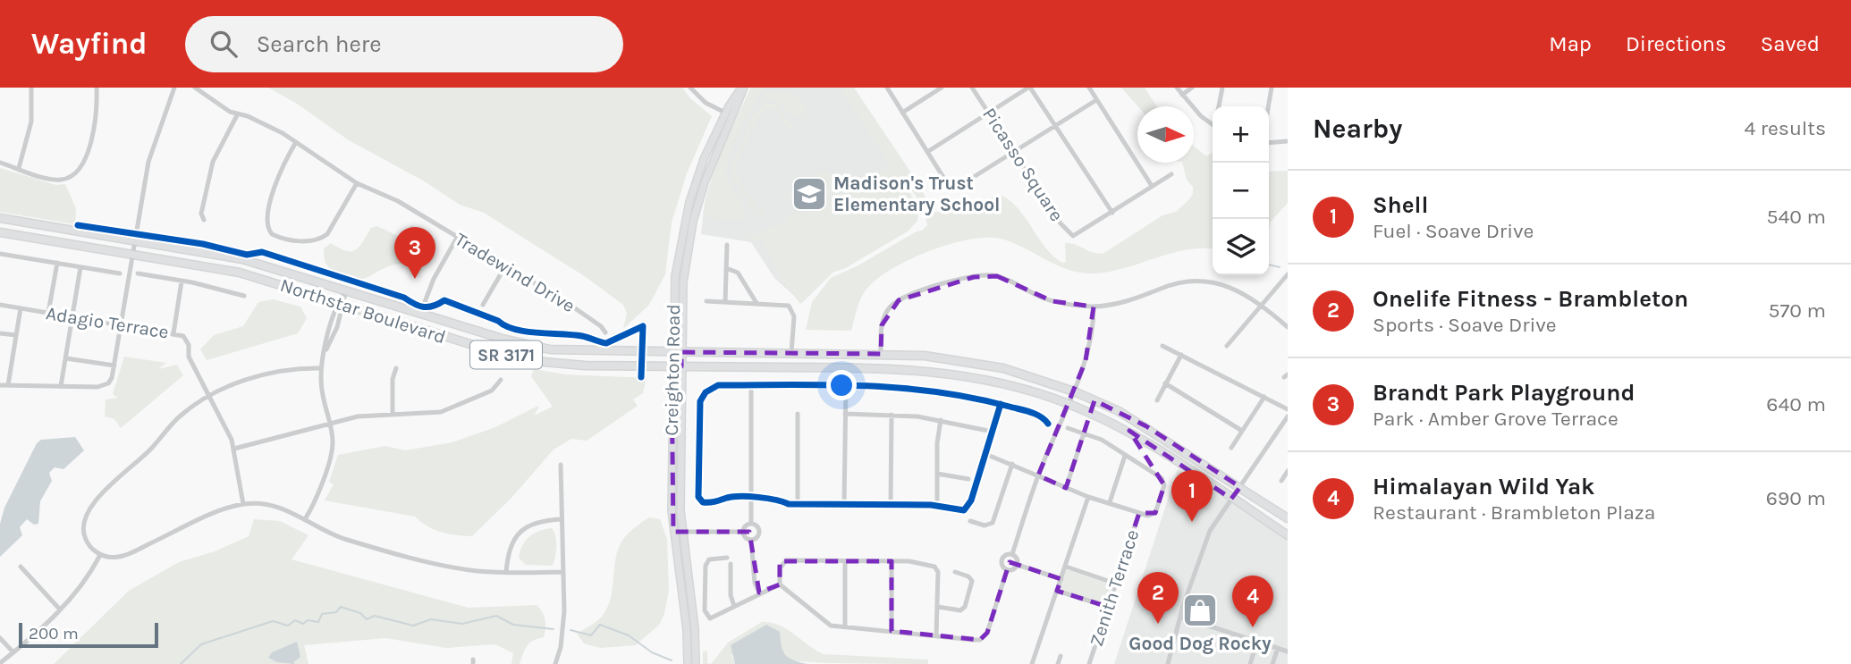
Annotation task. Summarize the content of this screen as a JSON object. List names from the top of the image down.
{
  "streets": {
    "main road": ["Northstar Boulevard", "SR 3171"],
    "street": [
      "Picasso Square",
      "Tradewind Drive",
      "Adagio Terrace",
      "Creighton Road",
      "Zenith Terrace"
    ]
  },
  "crossings": [
    ["Northstar Boulevard", "Creighton Road"]
  ],
  "places": {
    "school or university": ["Madison's Trust Elementary School"],
    "shop": ["Good Dog Rocky"]
  },
  "scale_bar": "200 m",
  "north": "right",
  "page": {
    "header": "Wayfind",
    "search": "Search here",
    "nav": ["Map", "Directions", "Saved"],
    "heading": ["Nearby", "4 results"],
    "map_buttons": ["+", "−"],
    "list": [
      {
        "mark": "1",
        "name": "Shell",
        "note": "Fuel · Soave Drive",
        "value": "540 m"
      },
      {
        "mark": "2",
        "name": "Onelife Fitness - Brambleton",
        "note": "Sports · Soave Drive",
        "value": "570 m"
      },
      {
        "mark": "3",
        "name": "Brandt Park Playground",
        "note": "Park · Amber Grove Terrace",
        "value": "640 m"
      },
      {
        "mark": "4",
        "name": "Himalayan Wild Yak",
        "note": "Restaurant · Brambleton Plaza",
        "value": "690 m"
      }
    ],
    "pins": [
      "3",
      "1",
      "2",
      "4"
    ],
    "scale": "200 m"
  }
}
